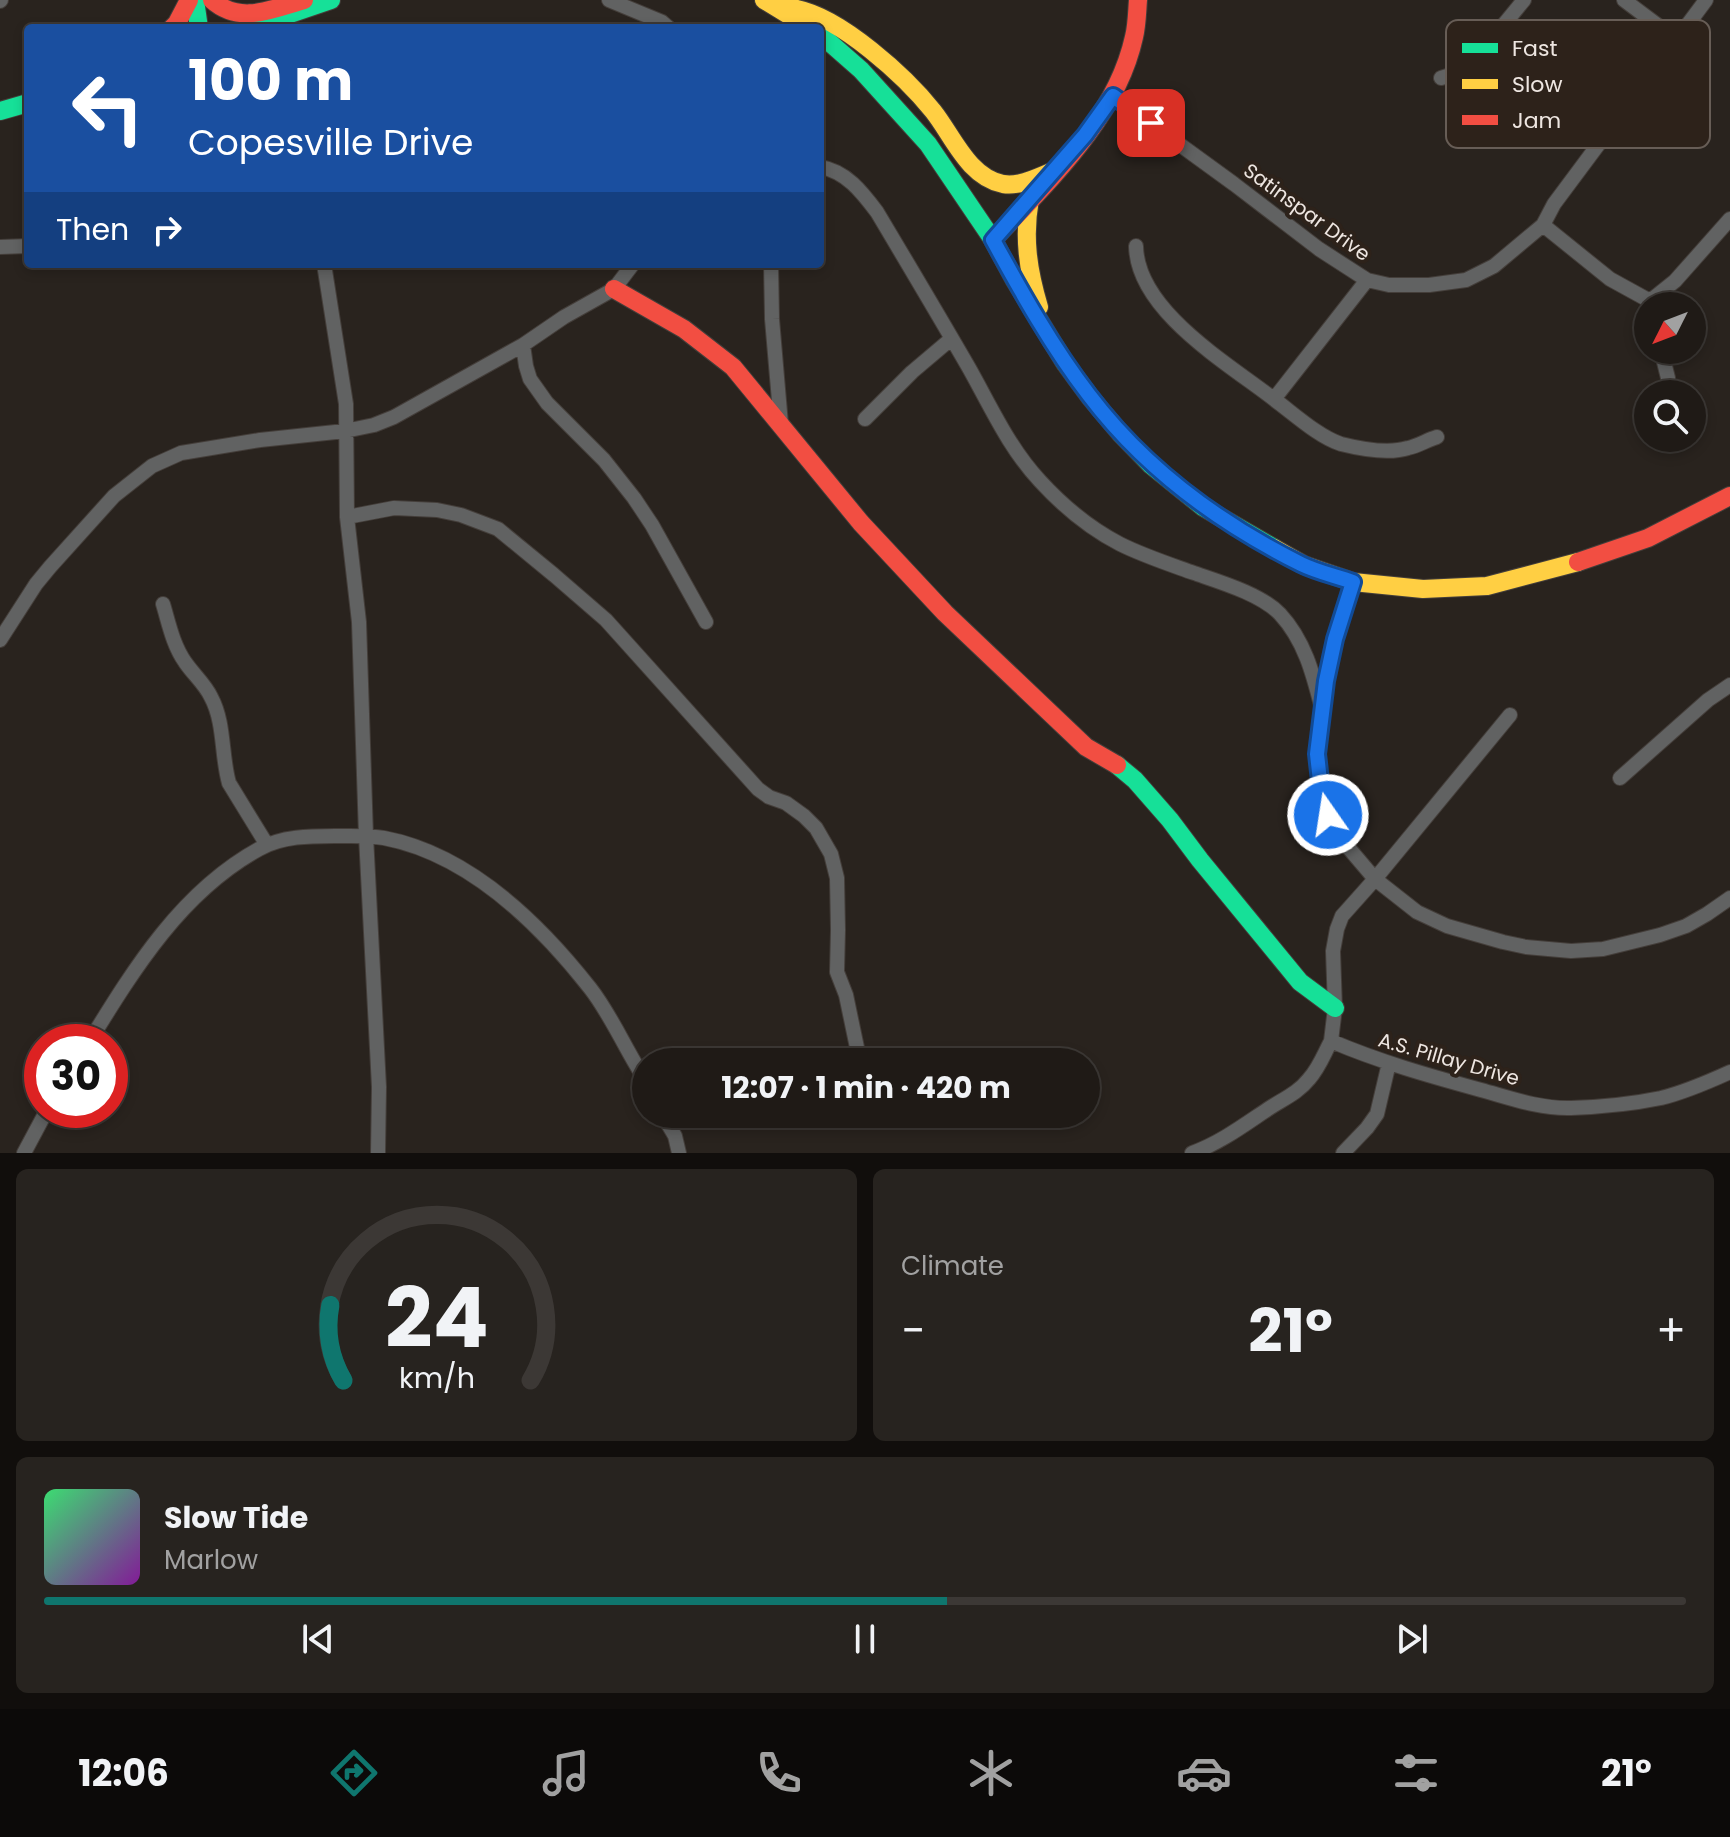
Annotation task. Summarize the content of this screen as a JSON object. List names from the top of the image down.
{
  "streets": {
    "street": ["Satinspar Drive", "A.S. Pillay Drive"]
  },
  "legend": ["Fast", "Slow", "Jam"],
  "north": "bottom left",
  "page": {
    "turn": ["100 m", "Copesville Drive"],
    "then": "Then",
    "limit": "30",
    "trip": "12:07 · 1 min · 420 m",
    "tile": "Climate",
    "heat": ["−", "21°", "+"],
    "song": ["Slow Tide", "Marlow"],
    "tabs": ["12:06", "21°"],
    "gauge": ["24", "km/h"]
  }
}
